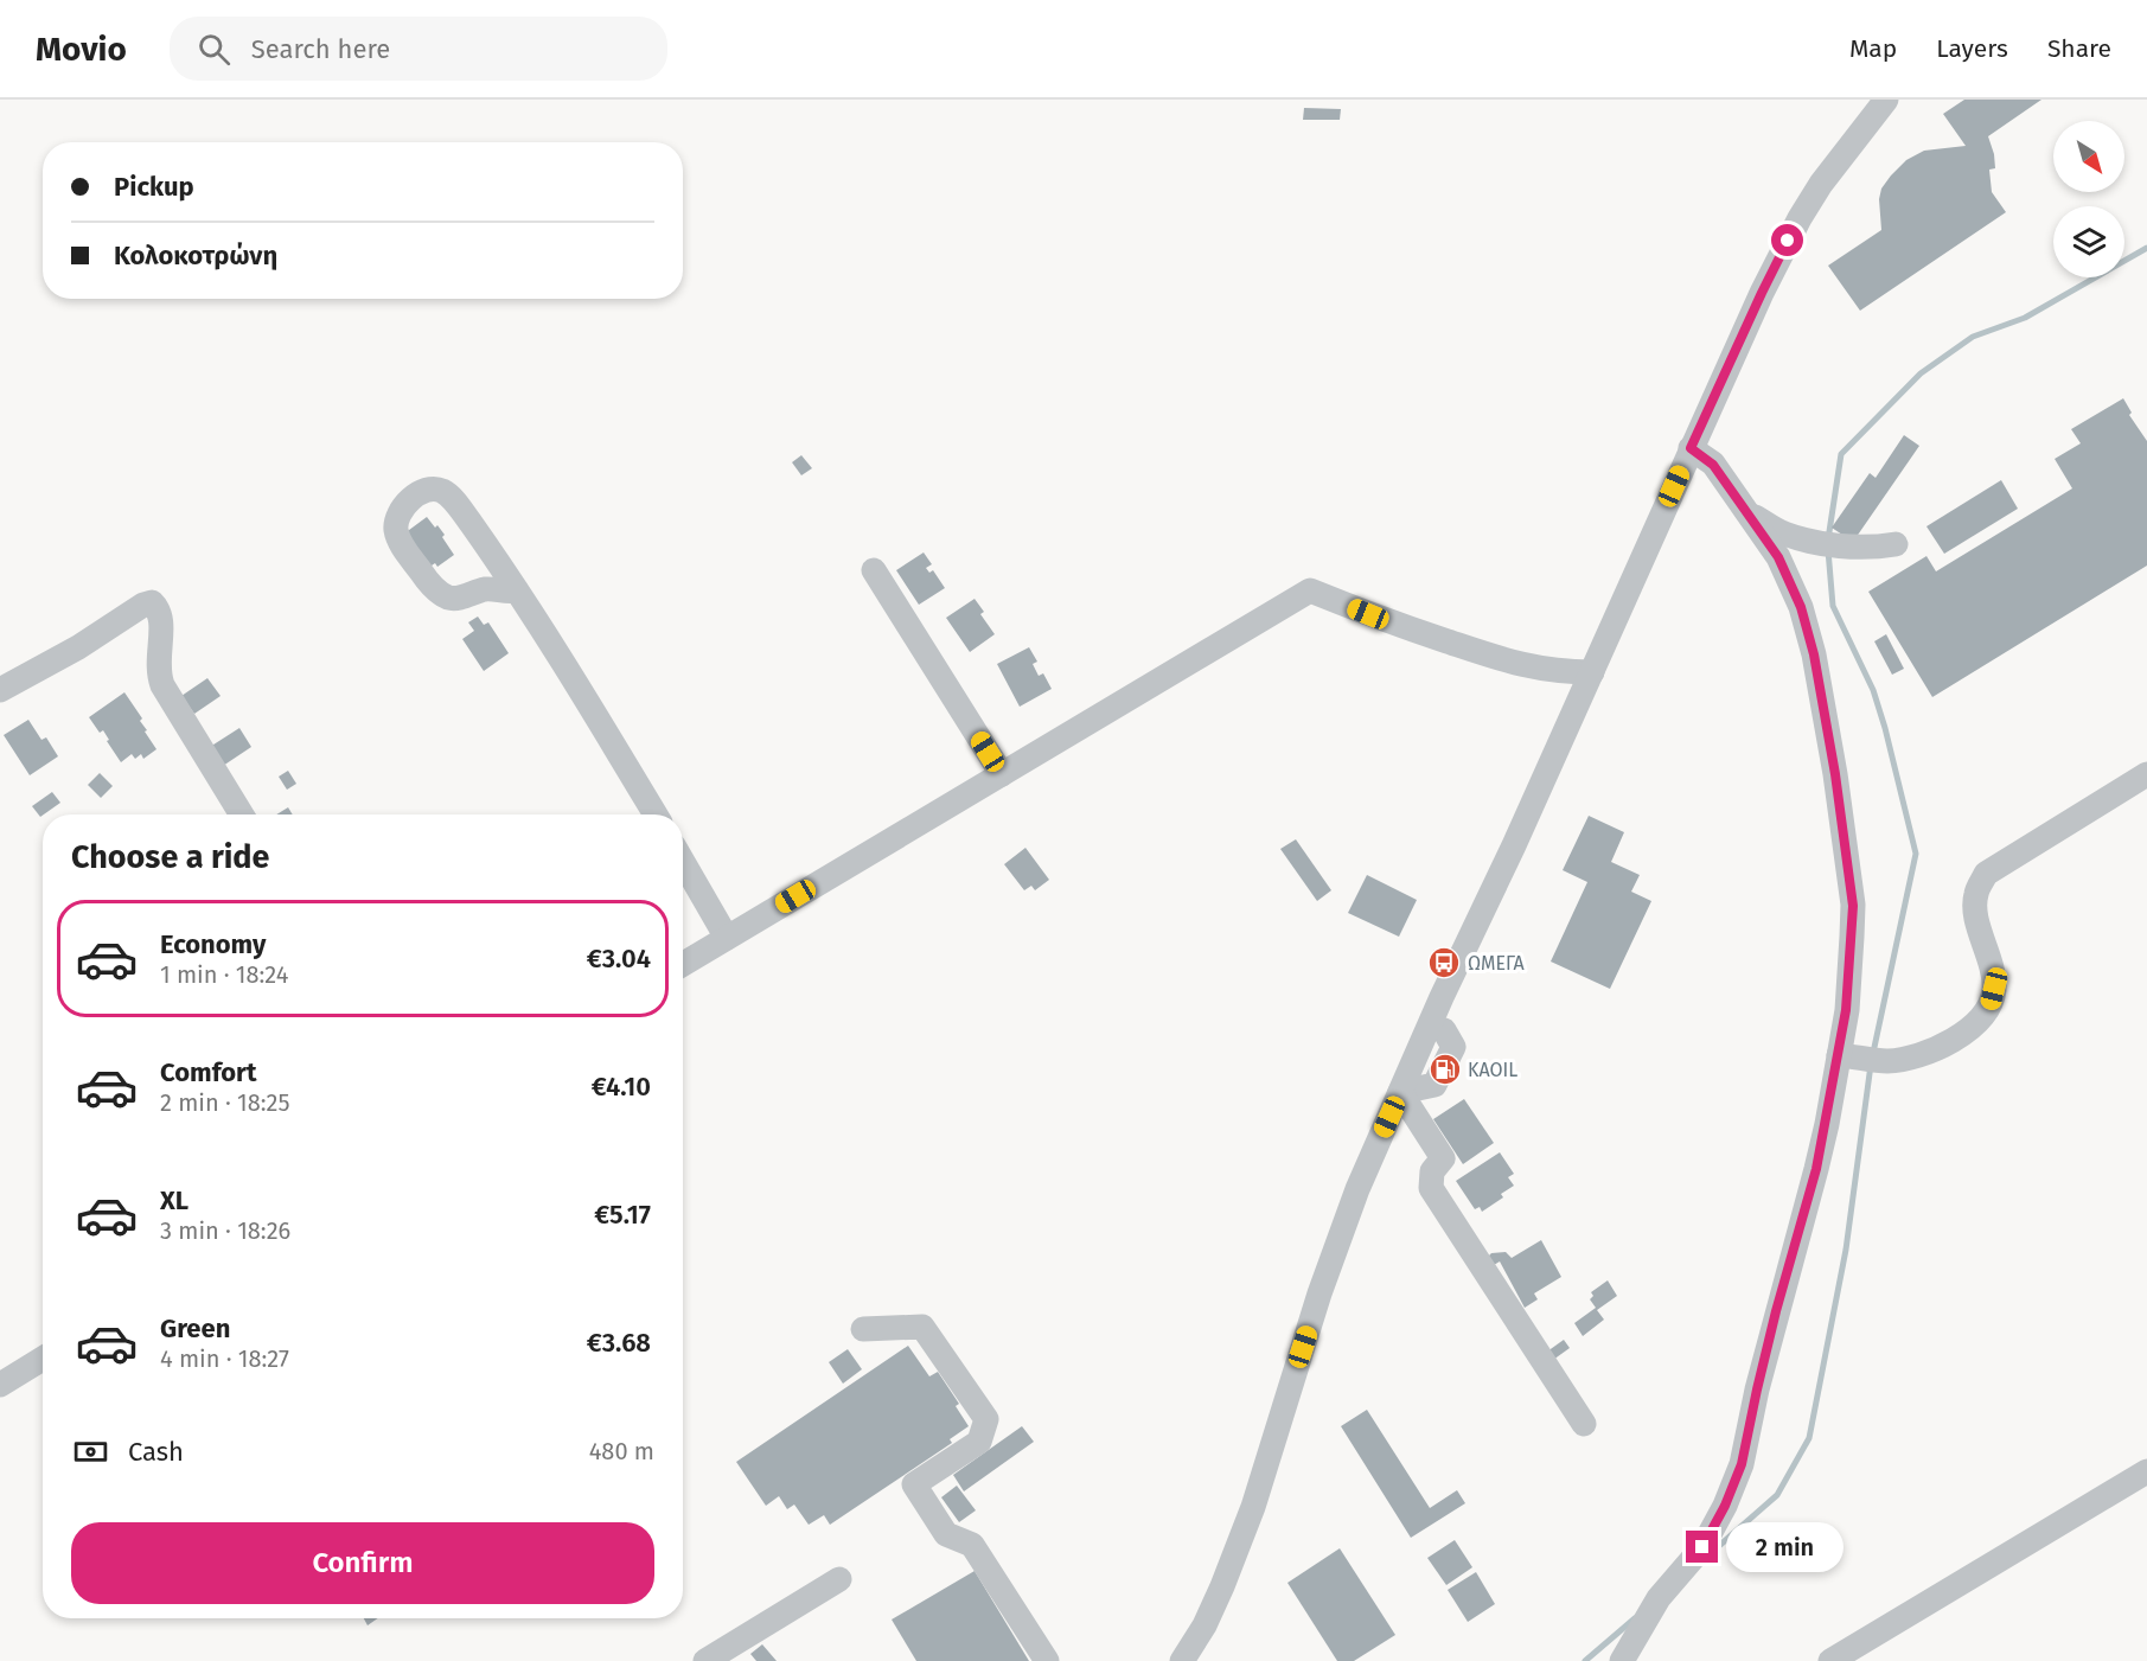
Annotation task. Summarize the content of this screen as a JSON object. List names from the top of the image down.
{
  "places": {
    "bus stop": ["ΩΜΕΓΑ"],
    "fuel station": ["KAOIL"]
  },
  "north": "bottom right",
  "page": {
    "header": "Movio",
    "search": "Search here",
    "nav": ["Map", "Layers", "Share"],
    "banner": ["Pickup", "Κολοκοτρώνη"],
    "heading": "Choose a ride",
    "list": [
      {
        "name": "Economy",
        "note": "1 min · 18:24",
        "value": "€3.04"
      },
      {
        "name": "Comfort",
        "note": "2 min · 18:25",
        "value": "€4.10"
      },
      {
        "name": "XL",
        "note": "3 min · 18:26",
        "value": "€5.17"
      },
      {
        "name": "Green",
        "note": "4 min · 18:27",
        "value": "€3.68"
      }
    ],
    "pay": ["Cash", "480 m"],
    "buttons": "Confirm",
    "bubble": "2 min"
  }
}
